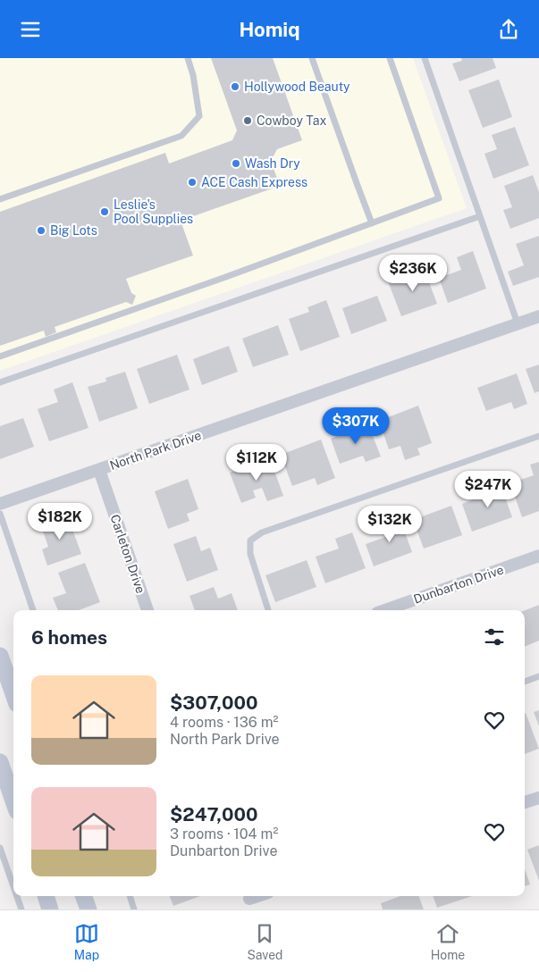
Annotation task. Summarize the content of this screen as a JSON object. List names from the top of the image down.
{
  "streets": {
    "street": ["North Park Drive", "Carleton Drive", "Dunbarton Drive"]
  },
  "crossings": [
    ["North Park Drive", "Carleton Drive"]
  ],
  "places": [
    "Hollywood Beauty",
    "Cowboy Tax",
    "Wash Dry",
    "ACE Cash Express",
    "Leslie's Pool Supplies",
    "Big Lots"
  ],
  "page": {
    "header": "Homiq",
    "price": [
      "$236K",
      "$307K",
      "$112K",
      "$247K",
      "$182K",
      "$132K"
    ],
    "heading": "6 homes",
    "list": [
      {
        "name": "$307,000",
        "note": "4 rooms · 136 m² · North Park Drive"
      },
      {
        "name": "$247,000",
        "note": "3 rooms · 104 m² · Dunbarton Drive"
      }
    ],
    "tabs": ["Map", "Saved", "Home"]
  }
}
